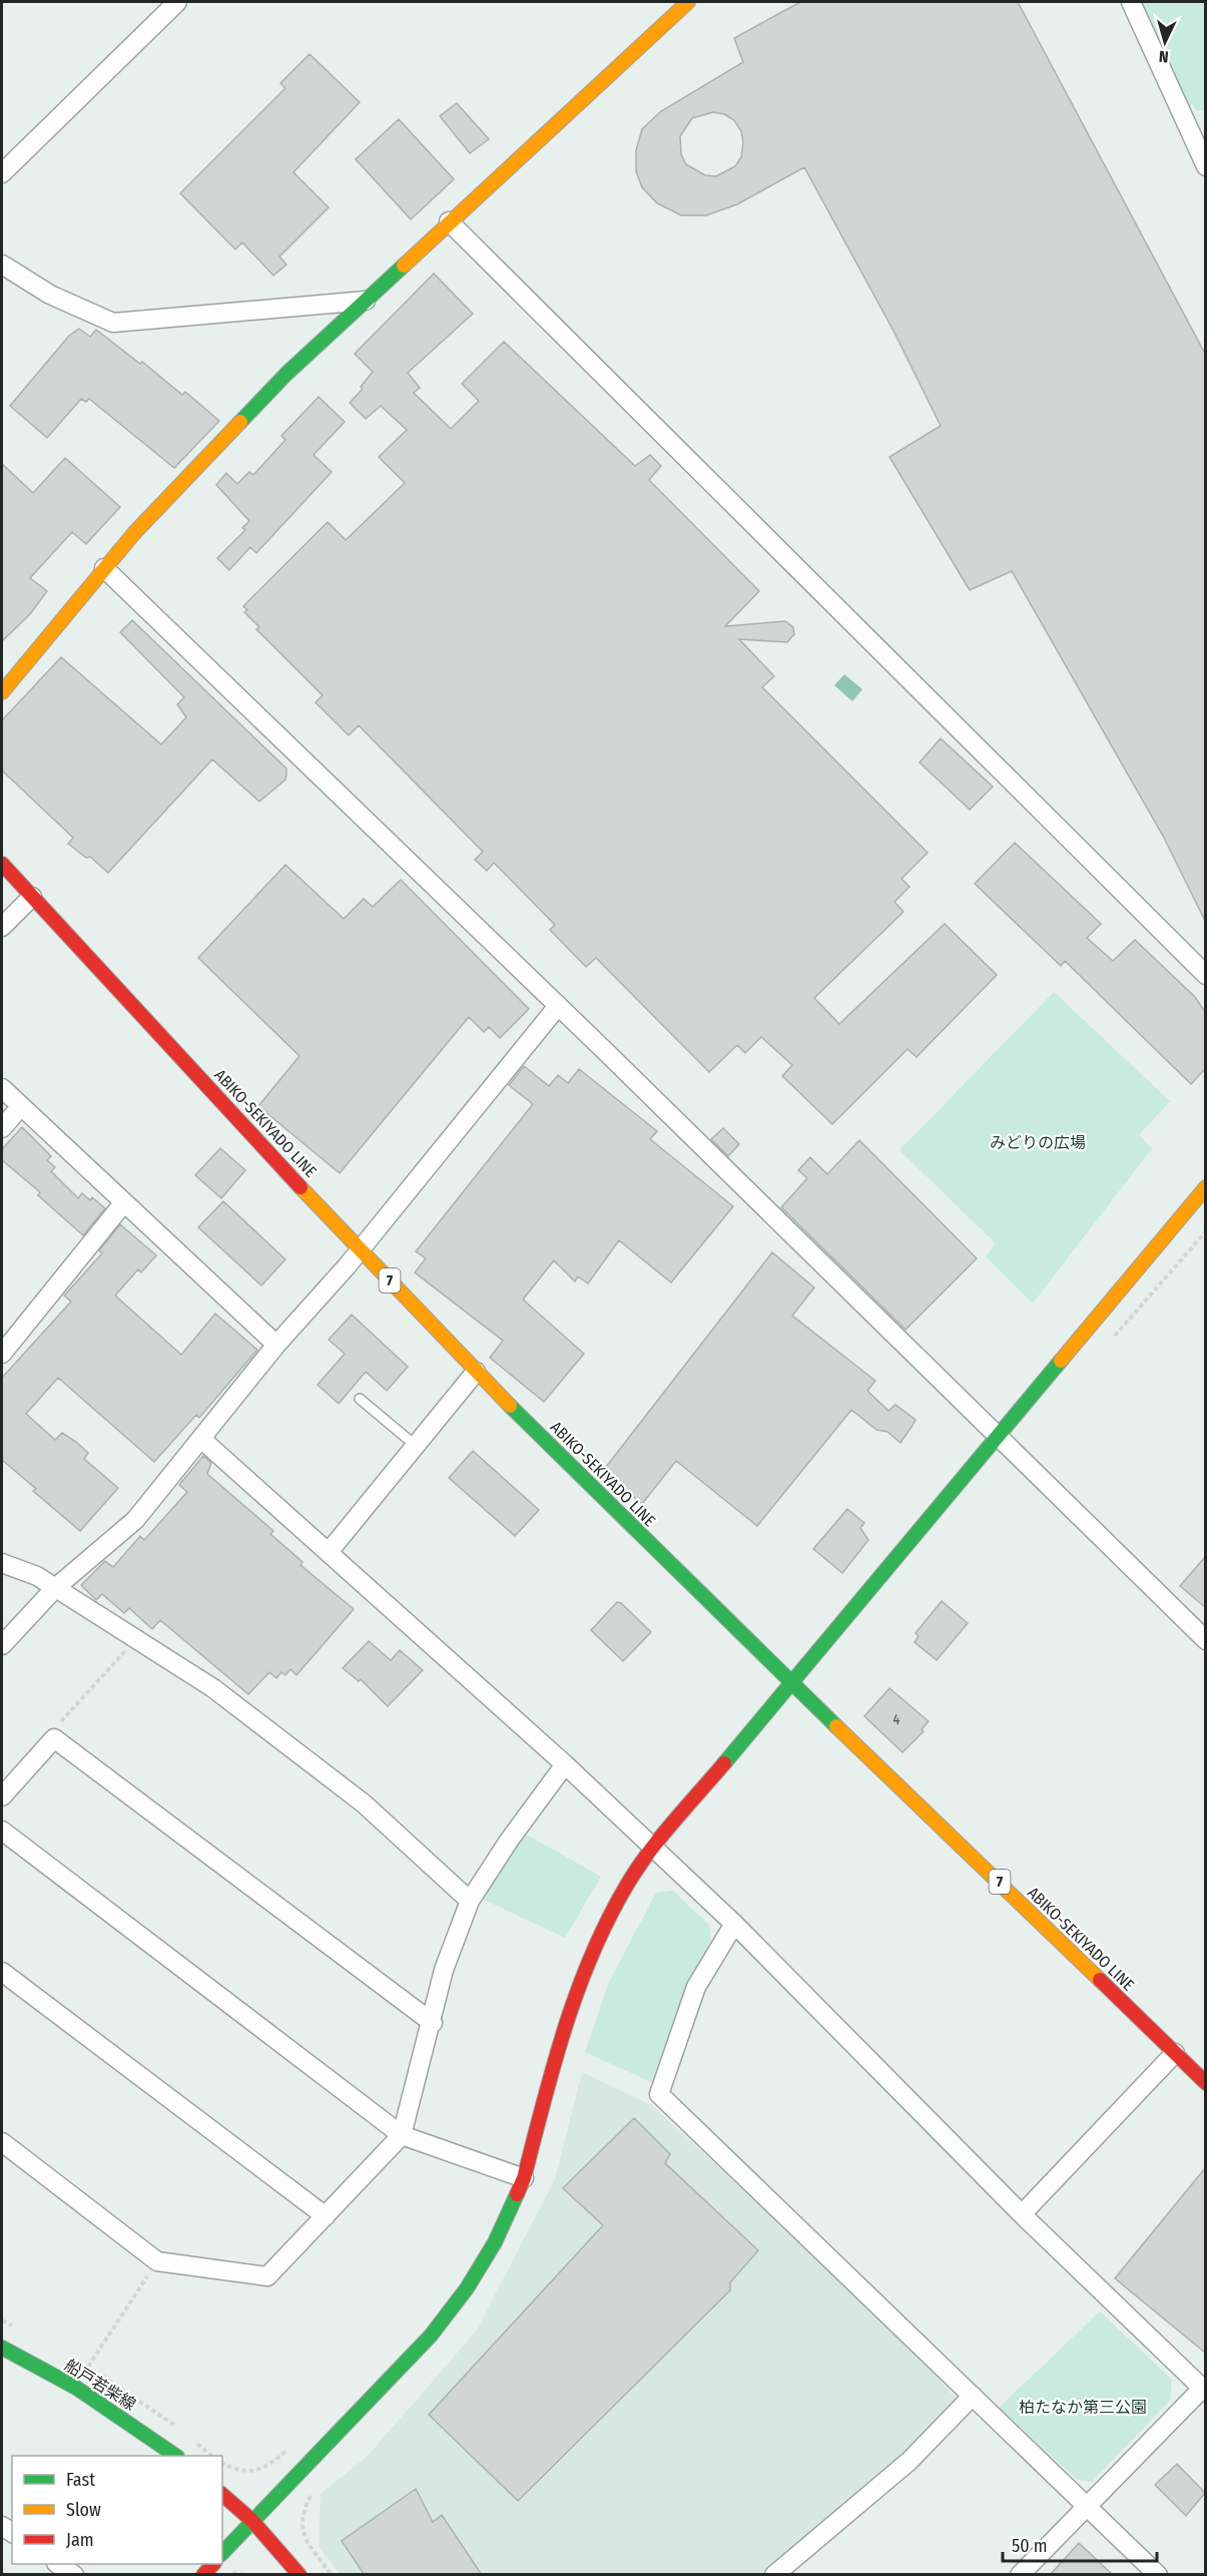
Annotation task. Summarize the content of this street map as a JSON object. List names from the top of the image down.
{
  "streets": {
    "street": ["ABIKO-SEKIYADO LINE", "7", "船戸若柴線"]
  },
  "parks": ["みどりの広場", "柏たなか第三公園"],
  "house_numbers": ["4"],
  "legend": ["Fast", "Slow", "Jam"],
  "scale_bar": "50 m",
  "north": "bottom"
}
